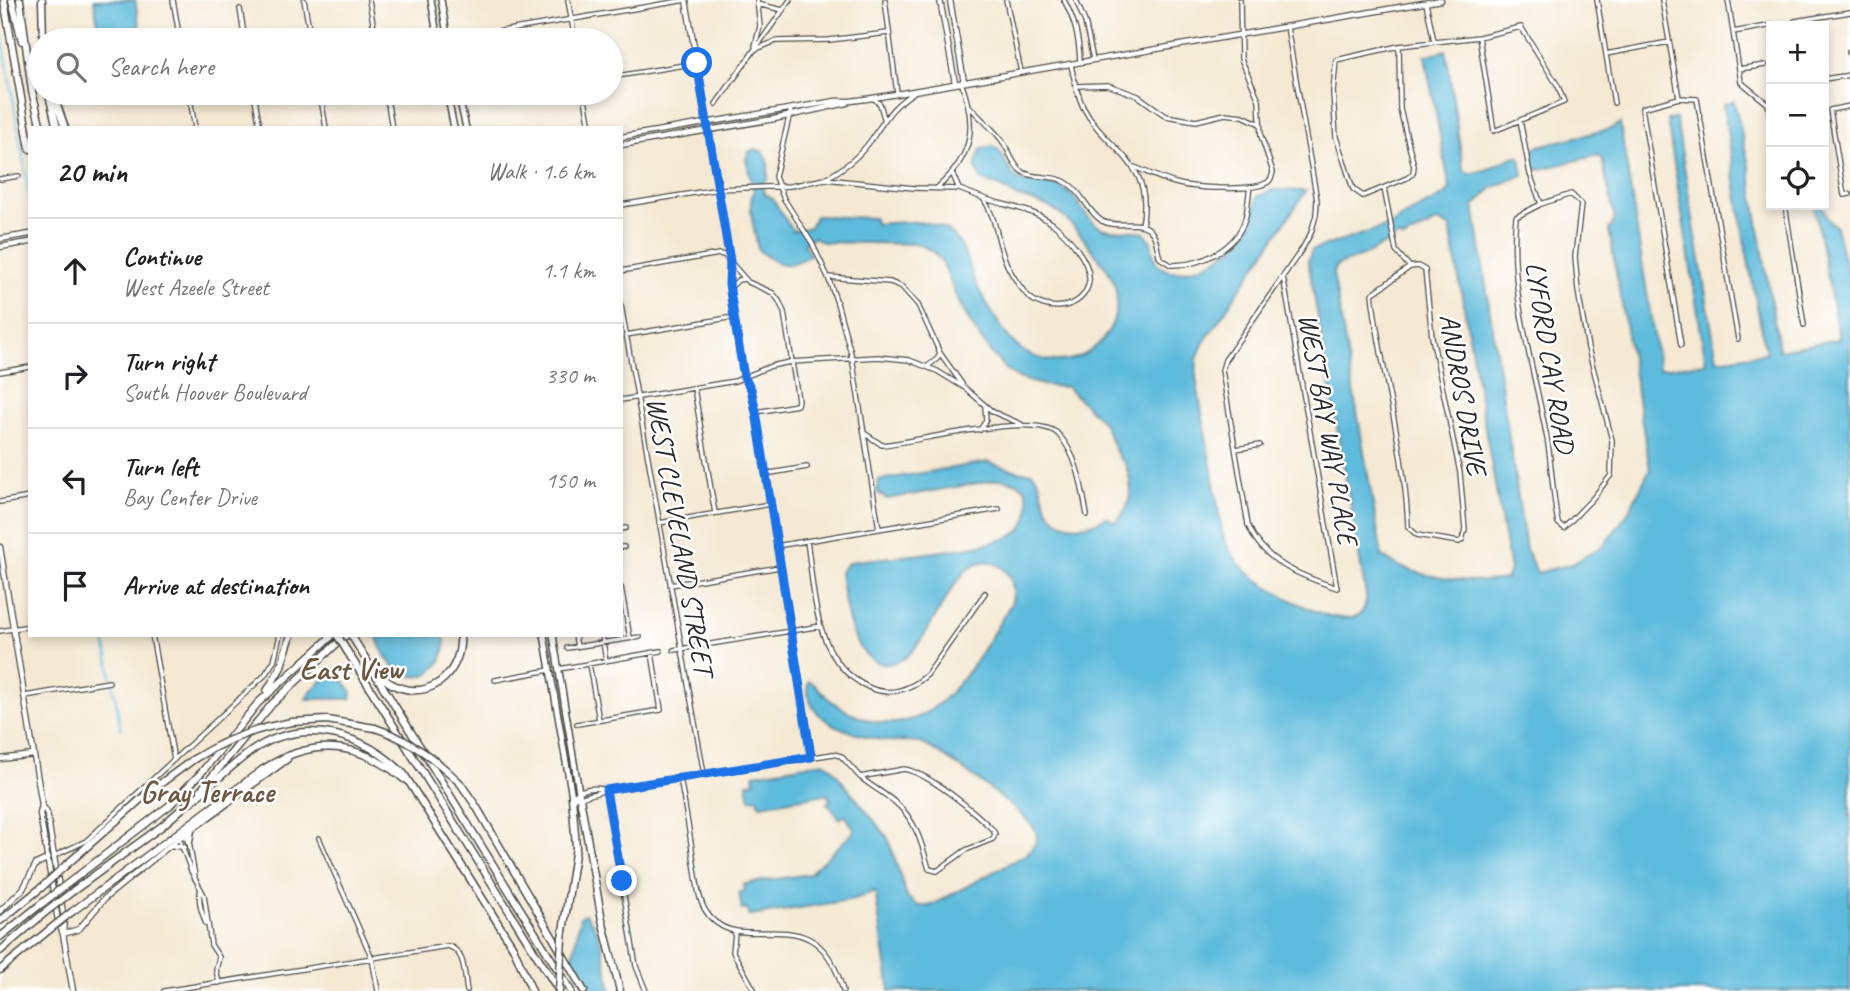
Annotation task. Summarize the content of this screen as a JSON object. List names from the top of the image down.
{
  "streets": {
    "street": [
      "LYFORD CAY ROAD",
      "ANDROS DRIVE",
      "WEST BAY WAY PLACE",
      "WEST CLEVELAND STREET"
    ]
  },
  "districts": ["East View", "Gray Terrace"],
  "page": {
    "map_buttons": ["+", "−"],
    "search": "Search here",
    "heading": ["20 min", "Walk · 1.6 km"],
    "list": [
      ["Continue", "West Azeele Street", "1.1 km"],
      ["Turn right", "South Hoover Boulevard", "330 m"],
      ["Turn left", "Bay Center Drive", "150 m"],
      "Arrive at destination"
    ]
  }
}
